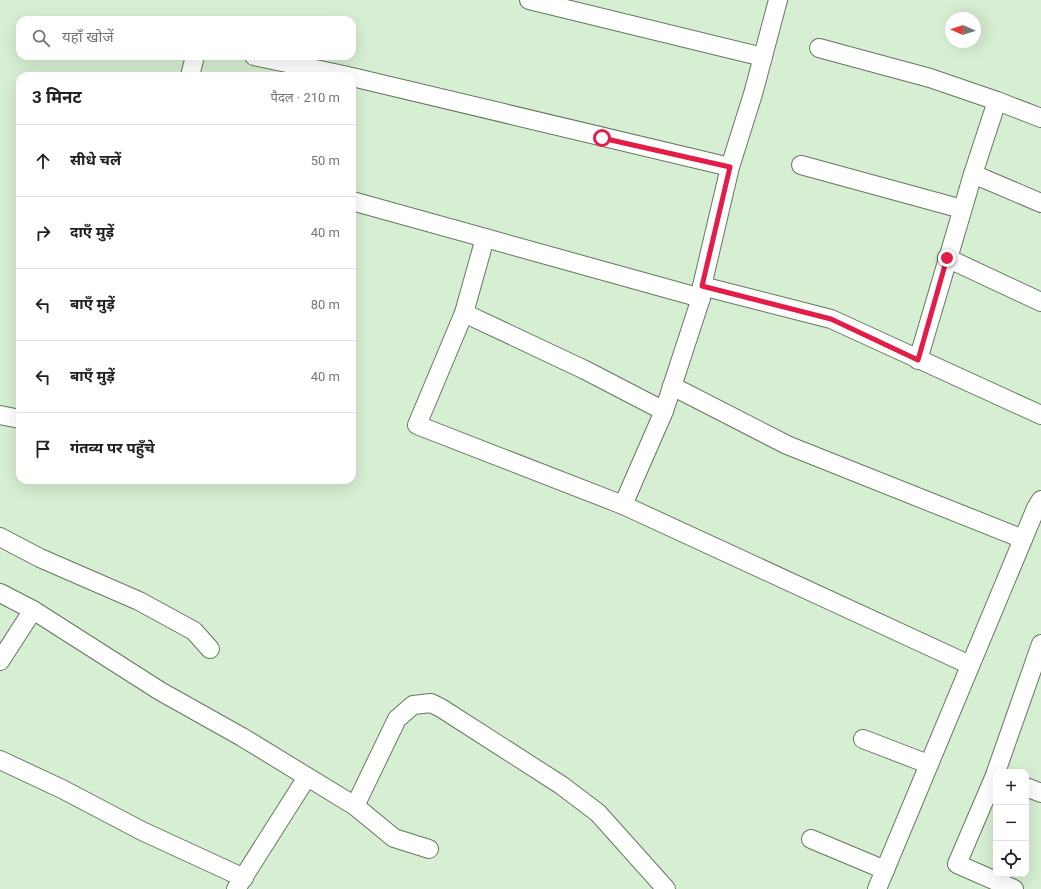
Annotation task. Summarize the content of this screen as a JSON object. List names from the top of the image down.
{
  "north": "left",
  "page": {
    "search": "यहाँ खोजें",
    "heading": ["3 मिनट", "पैदल · 210 m"],
    "list": [
      ["सीधे चलें", "50 m"],
      ["दाएँ मुड़ें", "40 m"],
      ["बाएँ मुड़ें", "80 m"],
      ["बाएँ मुड़ें", "40 m"],
      "गंतव्य पर पहुँचे"
    ],
    "map_buttons": ["+", "−"]
  }
}
